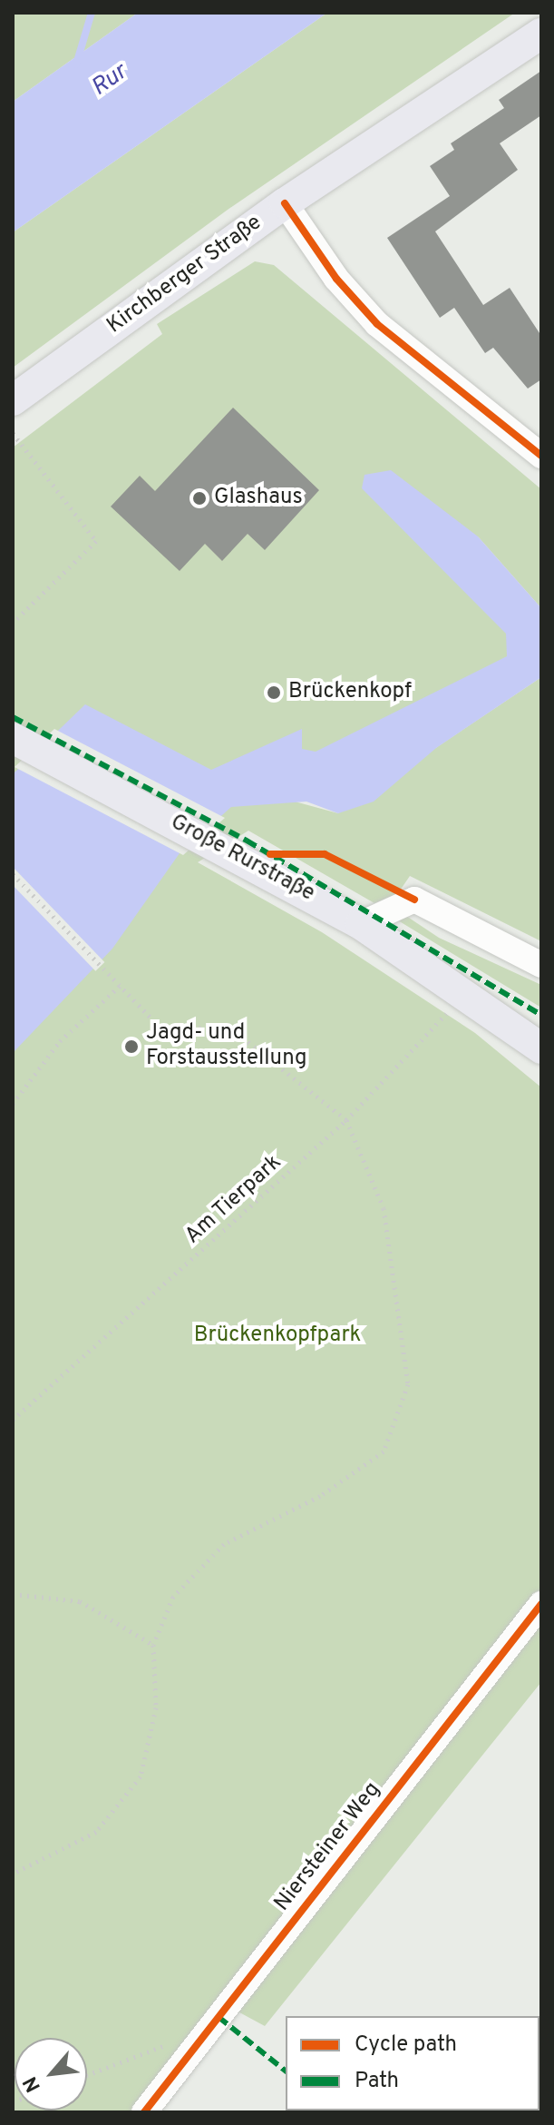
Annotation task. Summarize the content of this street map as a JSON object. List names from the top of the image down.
{
  "streets": {
    "main road": ["Kirchberger Straße", "Große Rurstraße"],
    "street": ["Niersteiner Weg"],
    "path": ["Am Tierpark"]
  },
  "crossings": [
    ["Große Rurstraße", "Am Tierpark"]
  ],
  "water": ["Rur"],
  "parks": ["Brückenkopfpark"],
  "places": ["Glashaus", "Brückenkopf", "Jagd- und Forstausstellung"],
  "legend": ["Cycle path", "Path"],
  "north": "bottom left"
}
